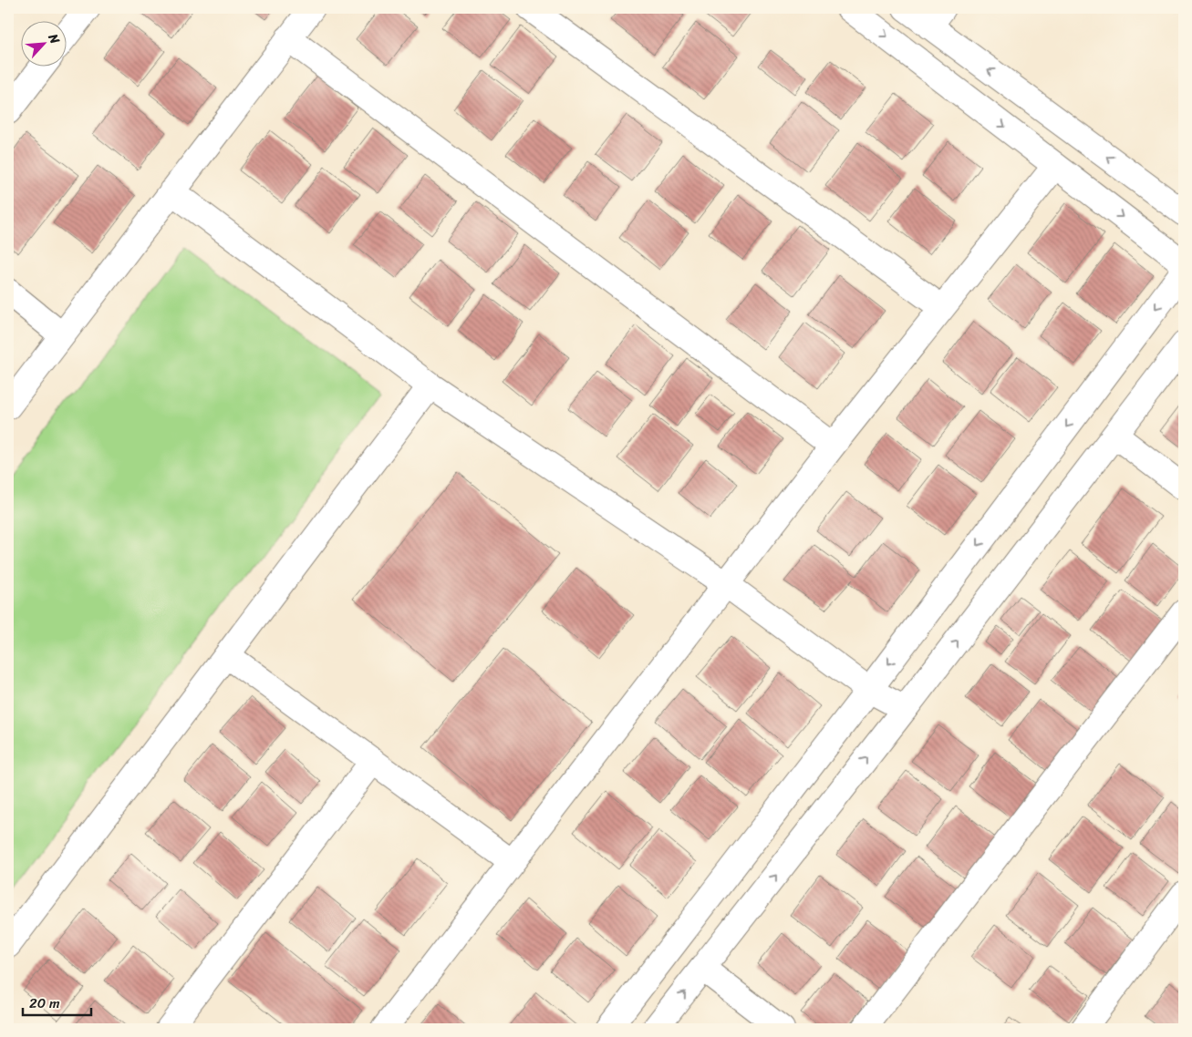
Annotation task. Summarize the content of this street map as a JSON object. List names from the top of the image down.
{
  "scale_bar": "20 m",
  "north": "top right"
}
